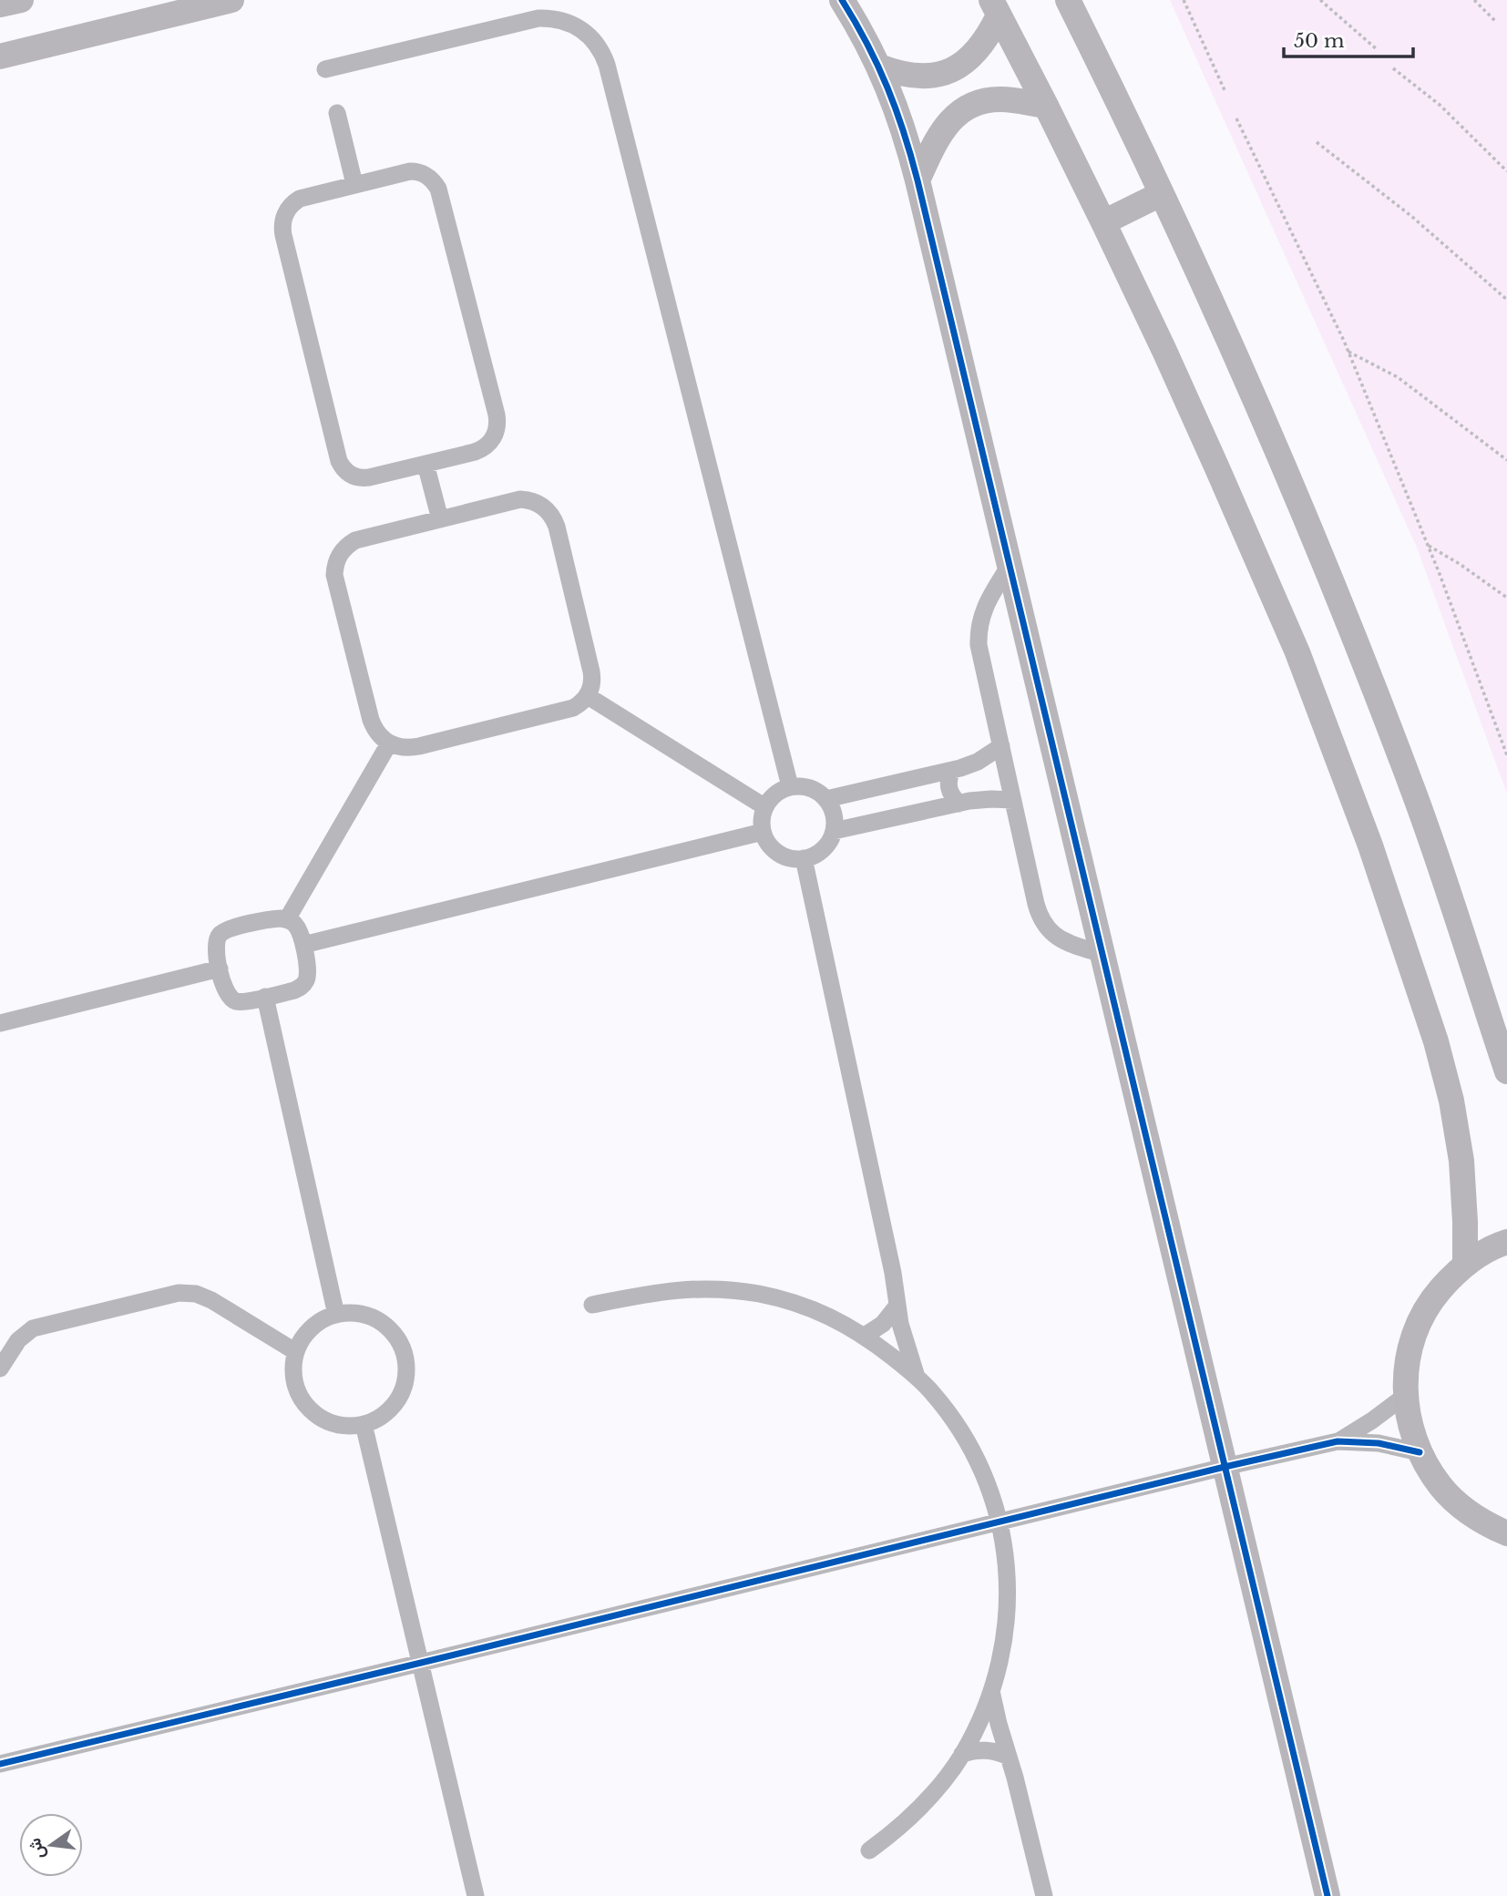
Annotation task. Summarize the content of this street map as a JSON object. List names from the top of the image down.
{
  "scale_bar": "50 m",
  "north": "left"
}
